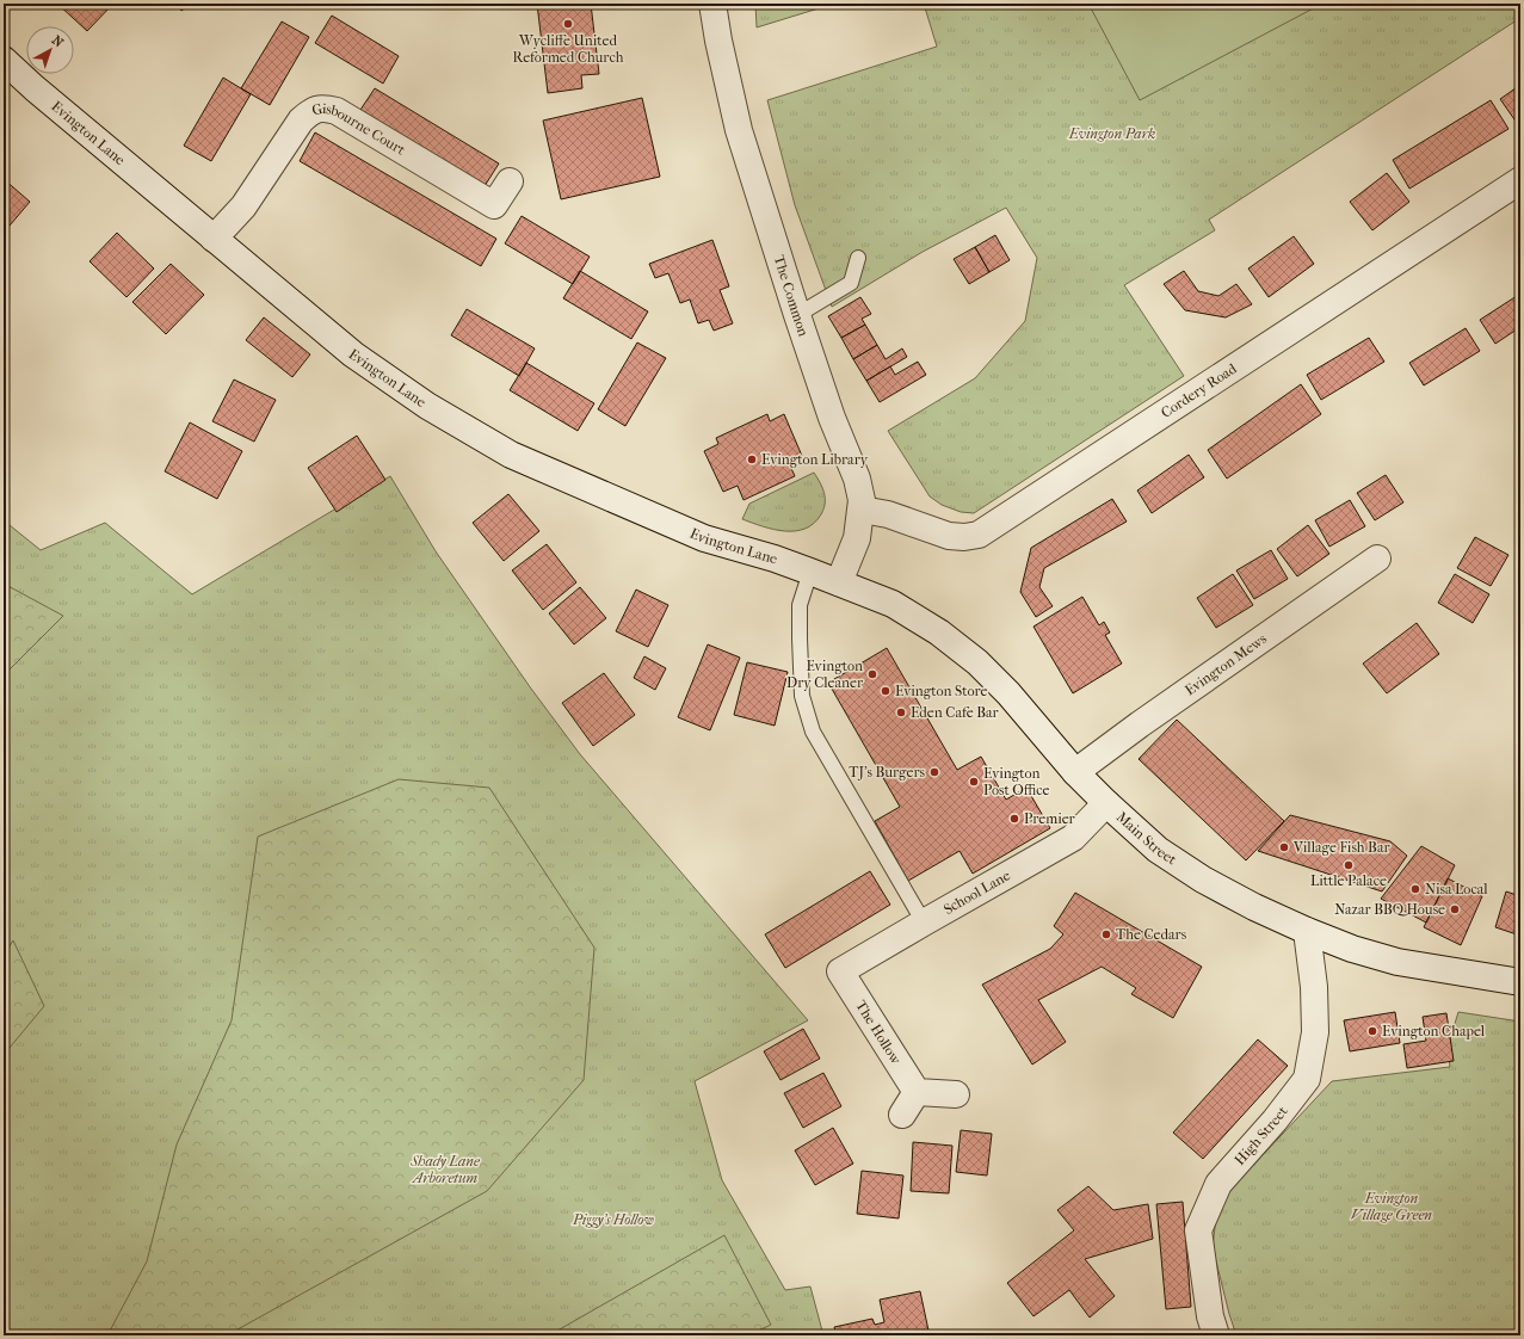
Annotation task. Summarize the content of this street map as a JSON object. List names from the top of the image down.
{
  "streets": {
    "street": [
      "Evington Lane",
      "Gisbourne Court",
      "The Common",
      "Cordery Road",
      "Evington Mews",
      "Main Street",
      "School Lane",
      "The Hollow",
      "High Street"
    ]
  },
  "crossings": [
    ["Evington Lane", "Gisbourne Court"],
    ["Evington Lane", "The Common"],
    ["Evington Lane", "Main Street"],
    ["The Common", "Cordery Road"],
    ["The Common", "Main Street"],
    ["Evington Mews", "Main Street"],
    ["Main Street", "School Lane"],
    ["Main Street", "High Street"],
    ["School Lane", "The Hollow"]
  ],
  "parks": [
    "Evington Park",
    "Shady Lane Arboretum",
    "Evington Village Green",
    "Piggy's Hollow"
  ],
  "places": [
    "Wycliffe United Reformed Church",
    "Evington Library",
    "Evington Dry Cleaner",
    "Evington Store",
    "Eden Cafe Bar",
    "TJ's Burgers",
    "Evington Post Office",
    "Premier",
    "Village Fish Bar",
    "Little Palace",
    "Nisa Local",
    "Nazar BBQ House",
    "The Cedars",
    "Evington Chapel"
  ],
  "north": "top right"
}
